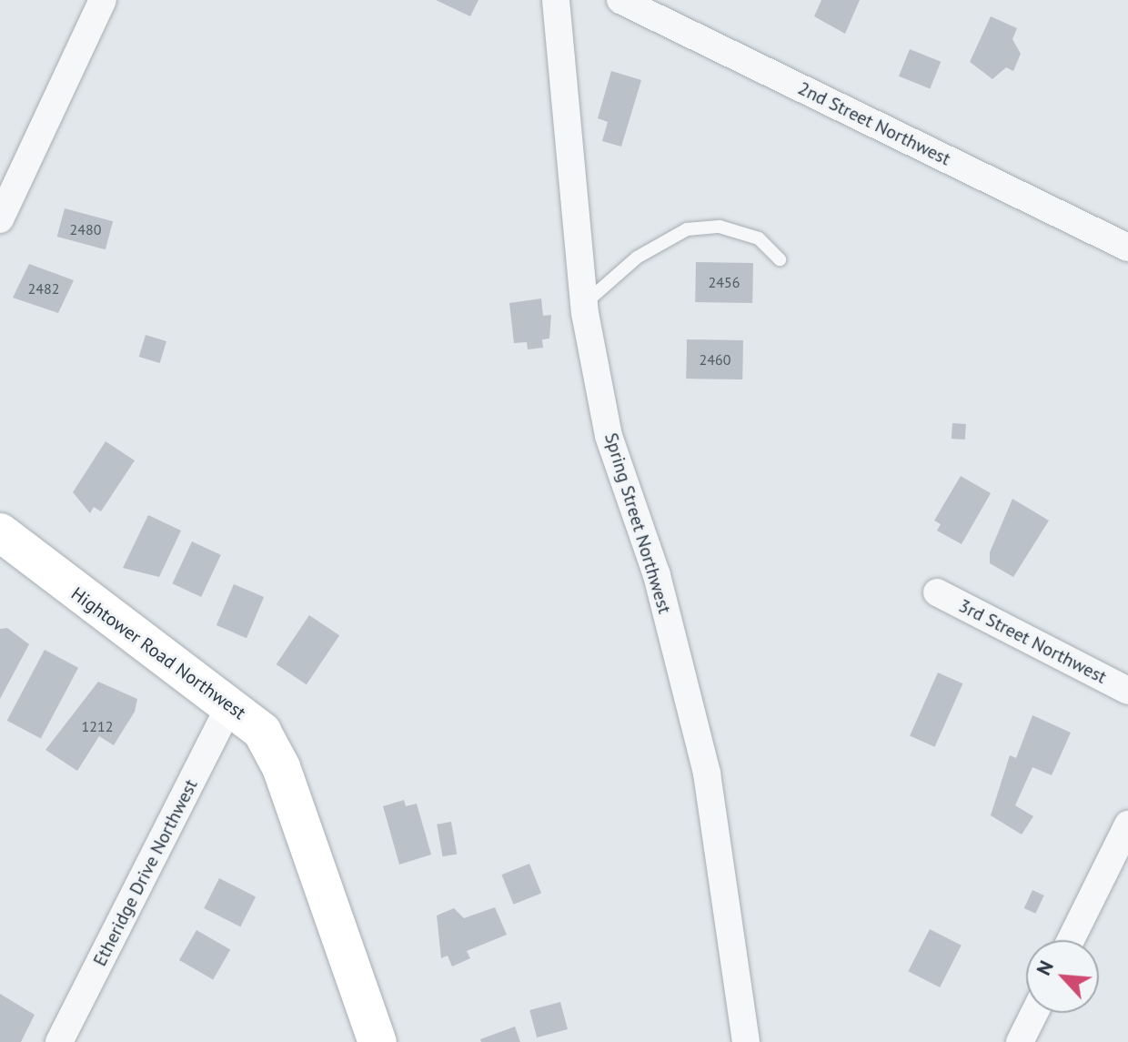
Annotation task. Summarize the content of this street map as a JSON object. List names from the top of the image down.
{
  "streets": {
    "street": [
      "2nd Street Northwest",
      "Spring Street Northwest",
      "3rd Street Northwest",
      "Hightower Road Northwest",
      "Etheridge Drive Northwest"
    ]
  },
  "crossings": [
    ["Hightower Road Northwest", "Etheridge Drive Northwest"]
  ],
  "house_numbers": [
    "2480",
    "2456",
    "2482",
    "2460",
    "1212"
  ],
  "north": "top left"
}
